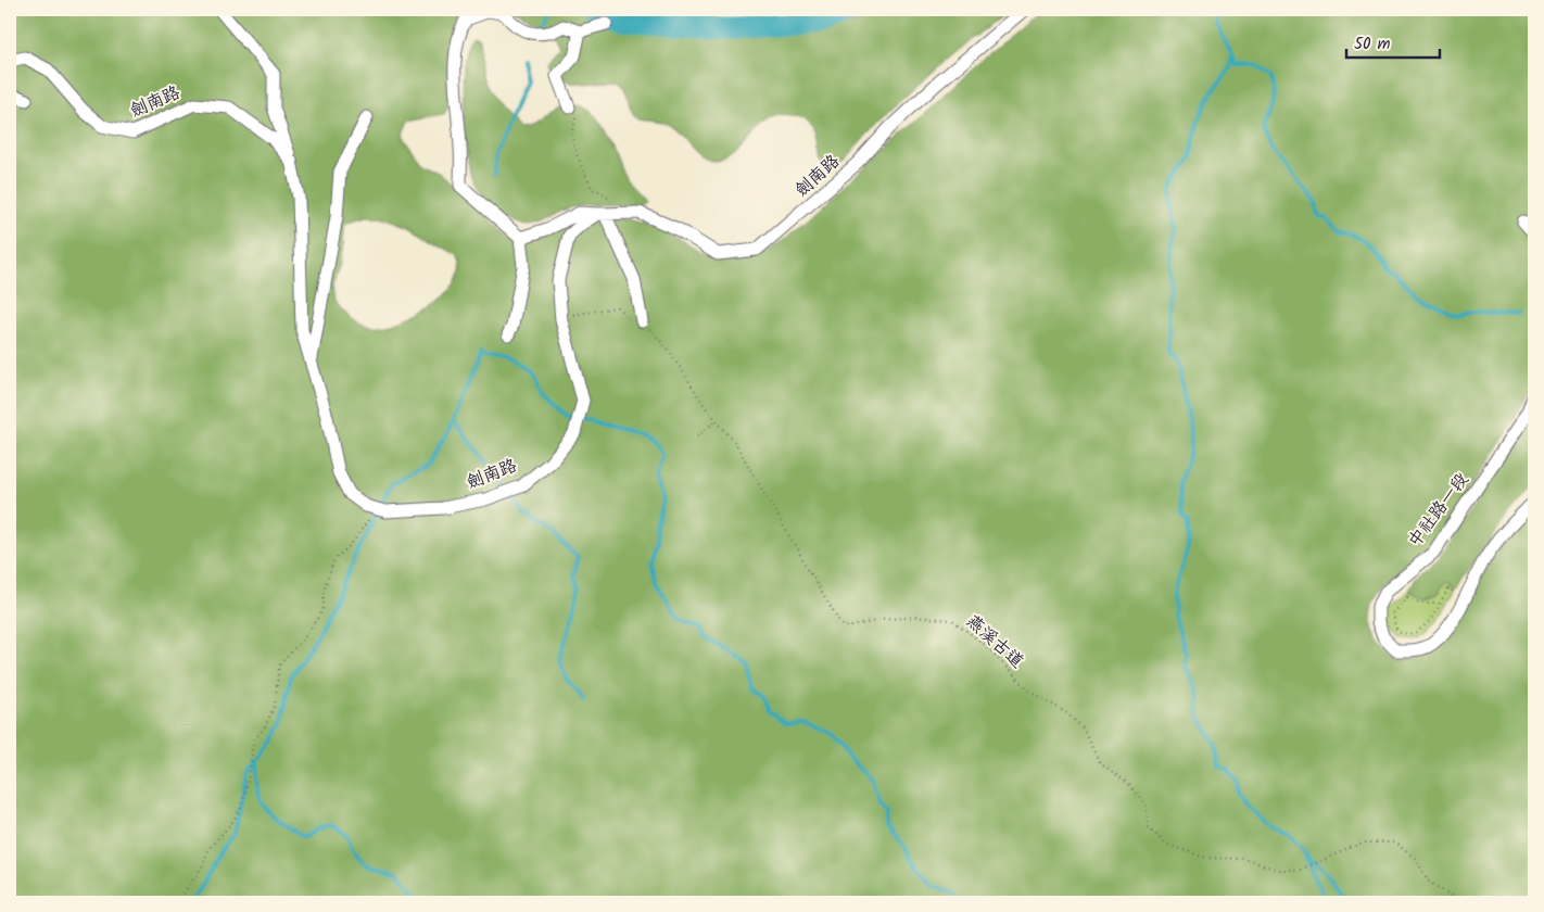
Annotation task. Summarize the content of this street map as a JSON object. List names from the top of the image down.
{
  "streets": {
    "street": ["劍南路", "中社路一段"],
    "path": ["燕溪古道"]
  },
  "scale_bar": "50 m"
}
